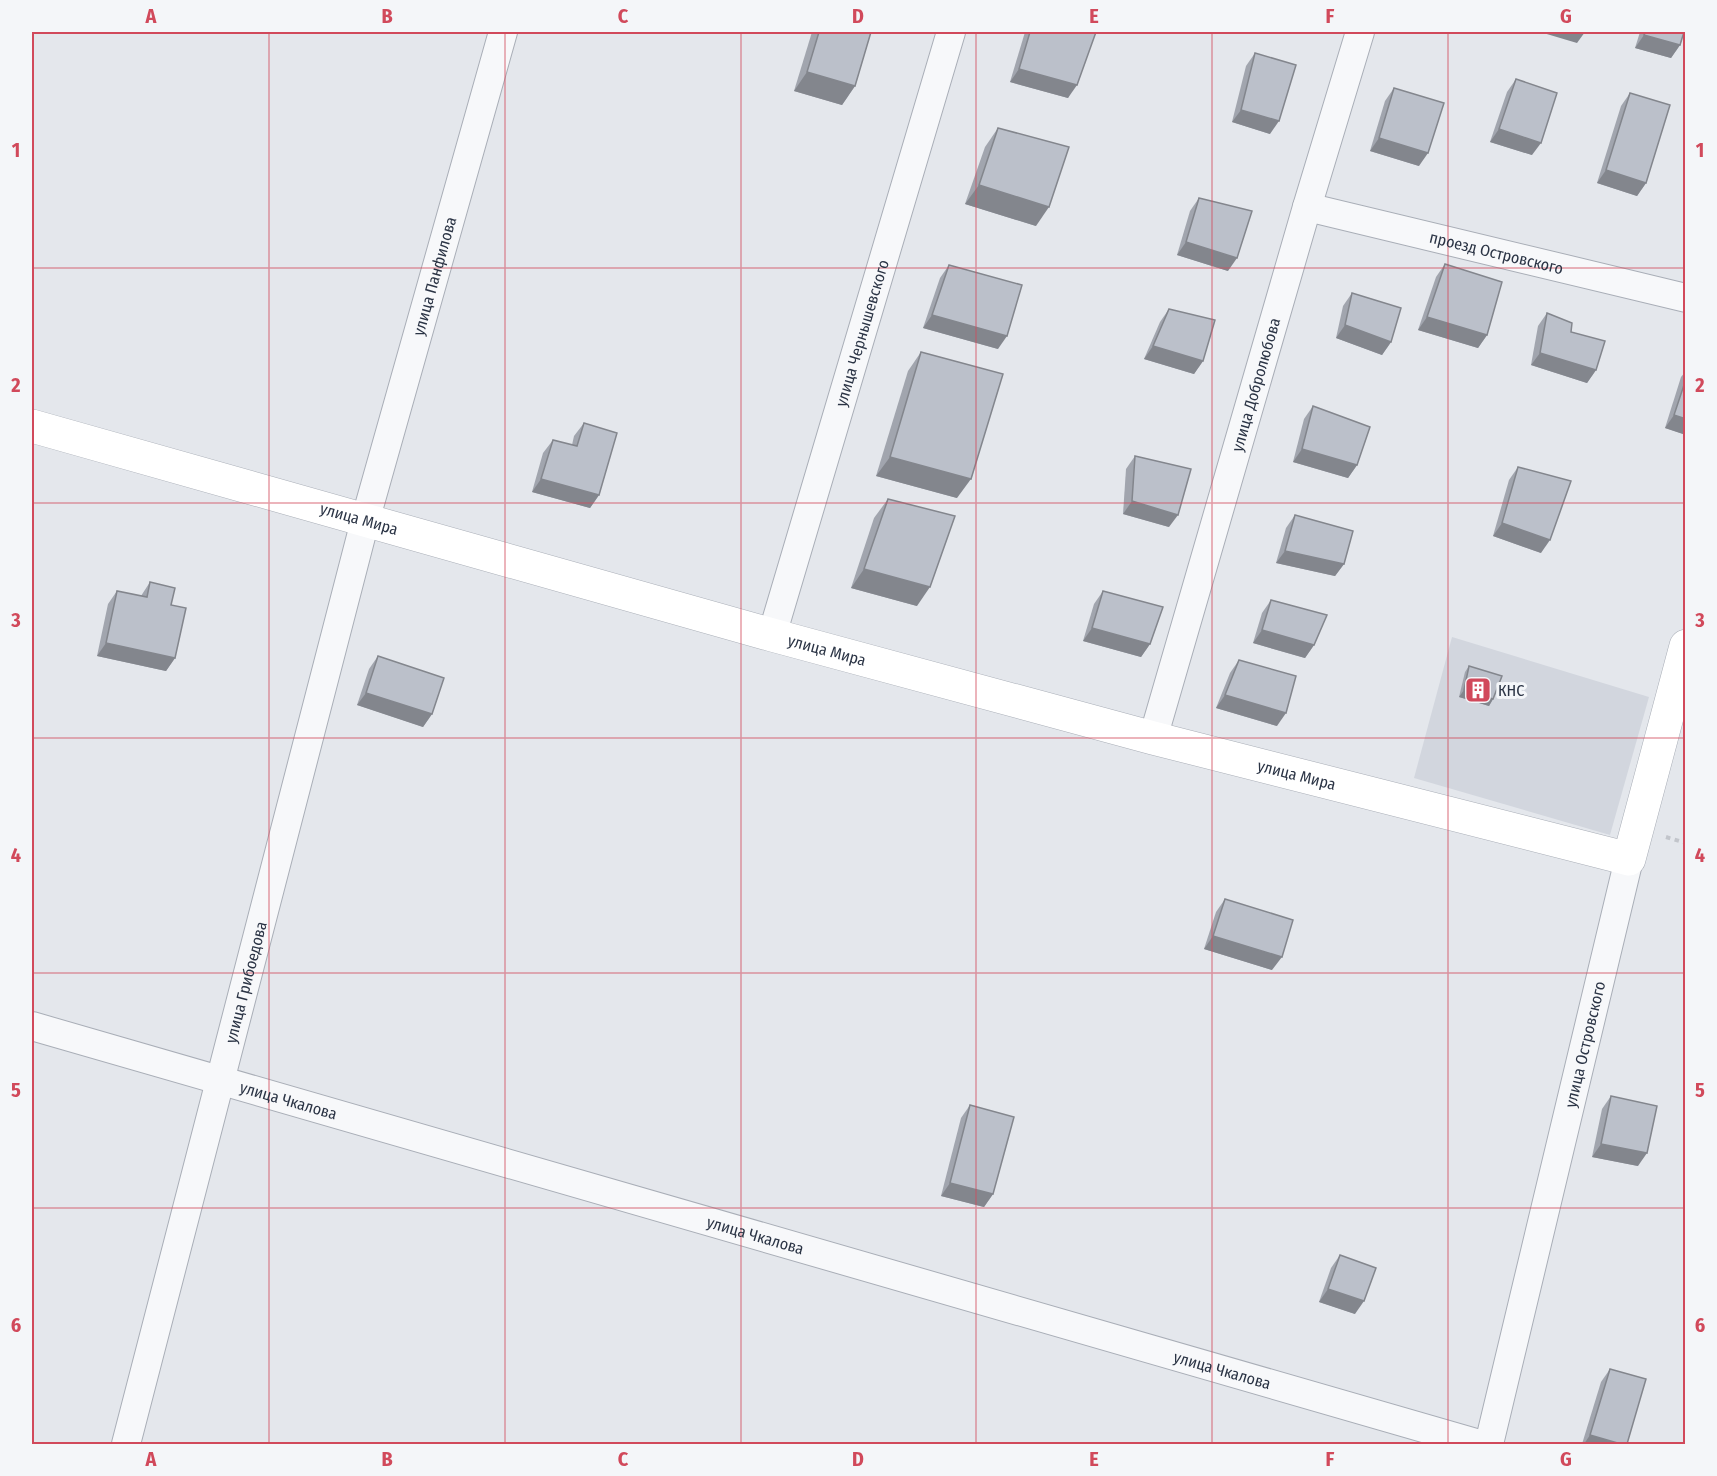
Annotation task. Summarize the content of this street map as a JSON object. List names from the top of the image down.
{
  "streets": {
    "street": [
      "проезд Островского",
      "улица Панфилова",
      "улица Чернышевского",
      "улица Добролюбова",
      "улица Мира",
      "улица Грибоедова",
      "улица Островского",
      "улица Чкалова"
    ]
  },
  "crossings": [
    ["проезд Островского", "улица Добролюбова"],
    ["улица Панфилова", "улица Мира"],
    ["улица Панфилова", "улица Грибоедова"],
    ["улица Чернышевского", "улица Мира"],
    ["улица Добролюбова", "улица Мира"],
    ["улица Мира", "улица Грибоедова"],
    ["улица Мира", "улица Островского"],
    ["улица Грибоедова", "улица Чкалова"]
  ],
  "places": {
    "building": ["КНС"]
  },
  "grid": {
    "columns": [
      "A",
      "B",
      "C",
      "D",
      "E",
      "F",
      "G"
    ],
    "rows": [
      "1",
      "2",
      "3",
      "4",
      "5",
      "6"
    ]
  }
}
